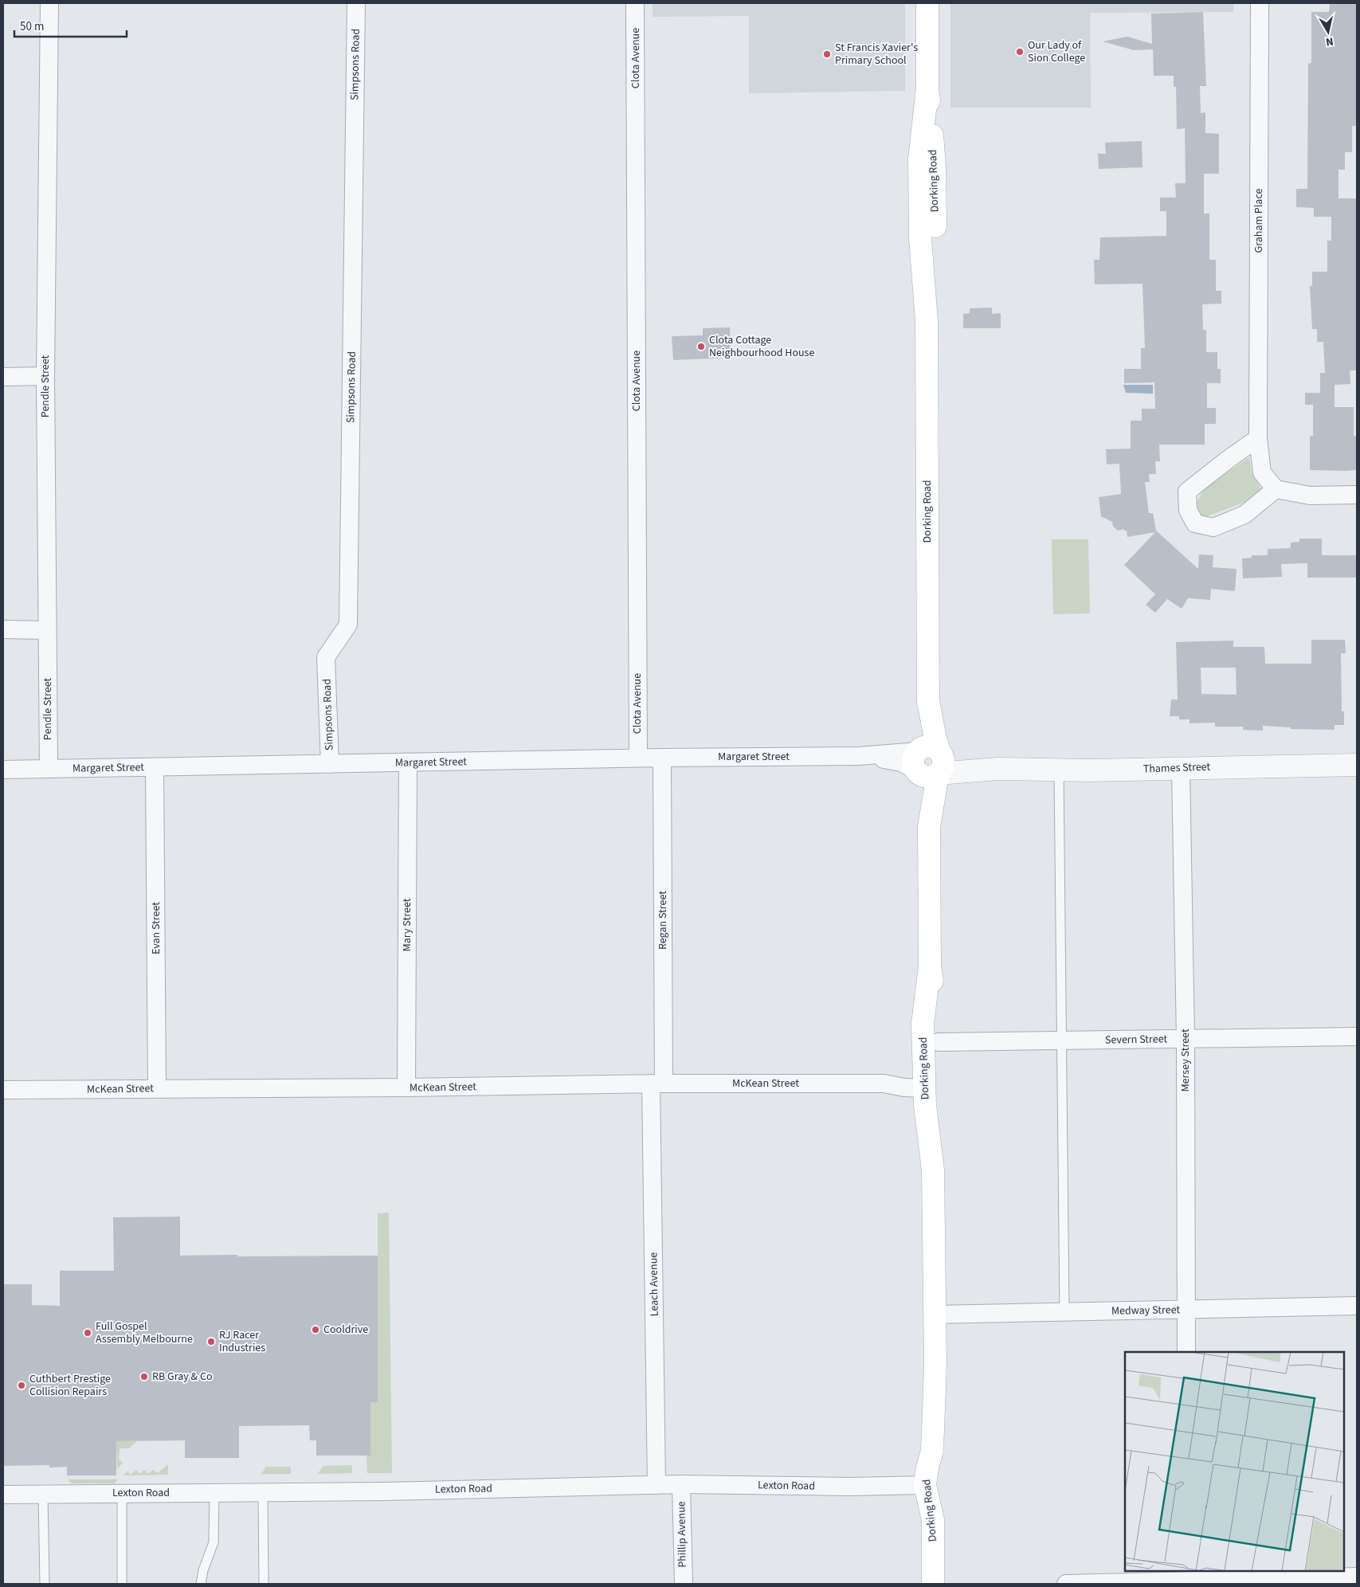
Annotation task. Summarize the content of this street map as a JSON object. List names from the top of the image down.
{
  "streets": {
    "main road": ["Dorking Road"],
    "street": [
      "Clota Avenue",
      "Simpsons Road",
      "Graham Place",
      "Pendle Street",
      "Margaret Street",
      "Thames Street",
      "Regan Street",
      "Mary Street",
      "Evan Street",
      "Severn Street",
      "Mersey Street",
      "McKean Street",
      "Leach Avenue",
      "Medway Street",
      "Lexton Road",
      "Phillip Avenue"
    ]
  },
  "crossings": [
    ["Clota Avenue", "Margaret Street"],
    ["Simpsons Road", "Margaret Street"],
    ["Dorking Road", "Margaret Street"],
    ["Dorking Road", "Thames Street"],
    ["Dorking Road", "Severn Street"],
    ["Dorking Road", "McKean Street"],
    ["Dorking Road", "Medway Street"],
    ["Dorking Road", "Lexton Road"],
    ["Pendle Street", "Margaret Street"],
    ["Margaret Street", "Thames Street"],
    ["Margaret Street", "Regan Street"],
    ["Margaret Street", "Mary Street"],
    ["Margaret Street", "Evan Street"],
    ["Thames Street", "Mersey Street"],
    ["Regan Street", "McKean Street"],
    ["Regan Street", "Leach Avenue"],
    ["Mary Street", "McKean Street"],
    ["Evan Street", "McKean Street"],
    ["Severn Street", "Mersey Street"],
    ["Mersey Street", "Medway Street"],
    ["McKean Street", "Leach Avenue"],
    ["Leach Avenue", "Lexton Road"],
    ["Lexton Road", "Phillip Avenue"]
  ],
  "places": [
    "Our Lady of Sion College",
    "St Francis Xavier's Primary School",
    "Clota Cottage Neighbourhood House",
    "Cooldrive",
    "Full Gospel Assembly Melbourne",
    "RJ Racer Industries",
    "RB Gray & Co",
    "Cuthbert Prestige Collision Repairs"
  ],
  "scale_bar": "50 m",
  "north": "bottom"
}
